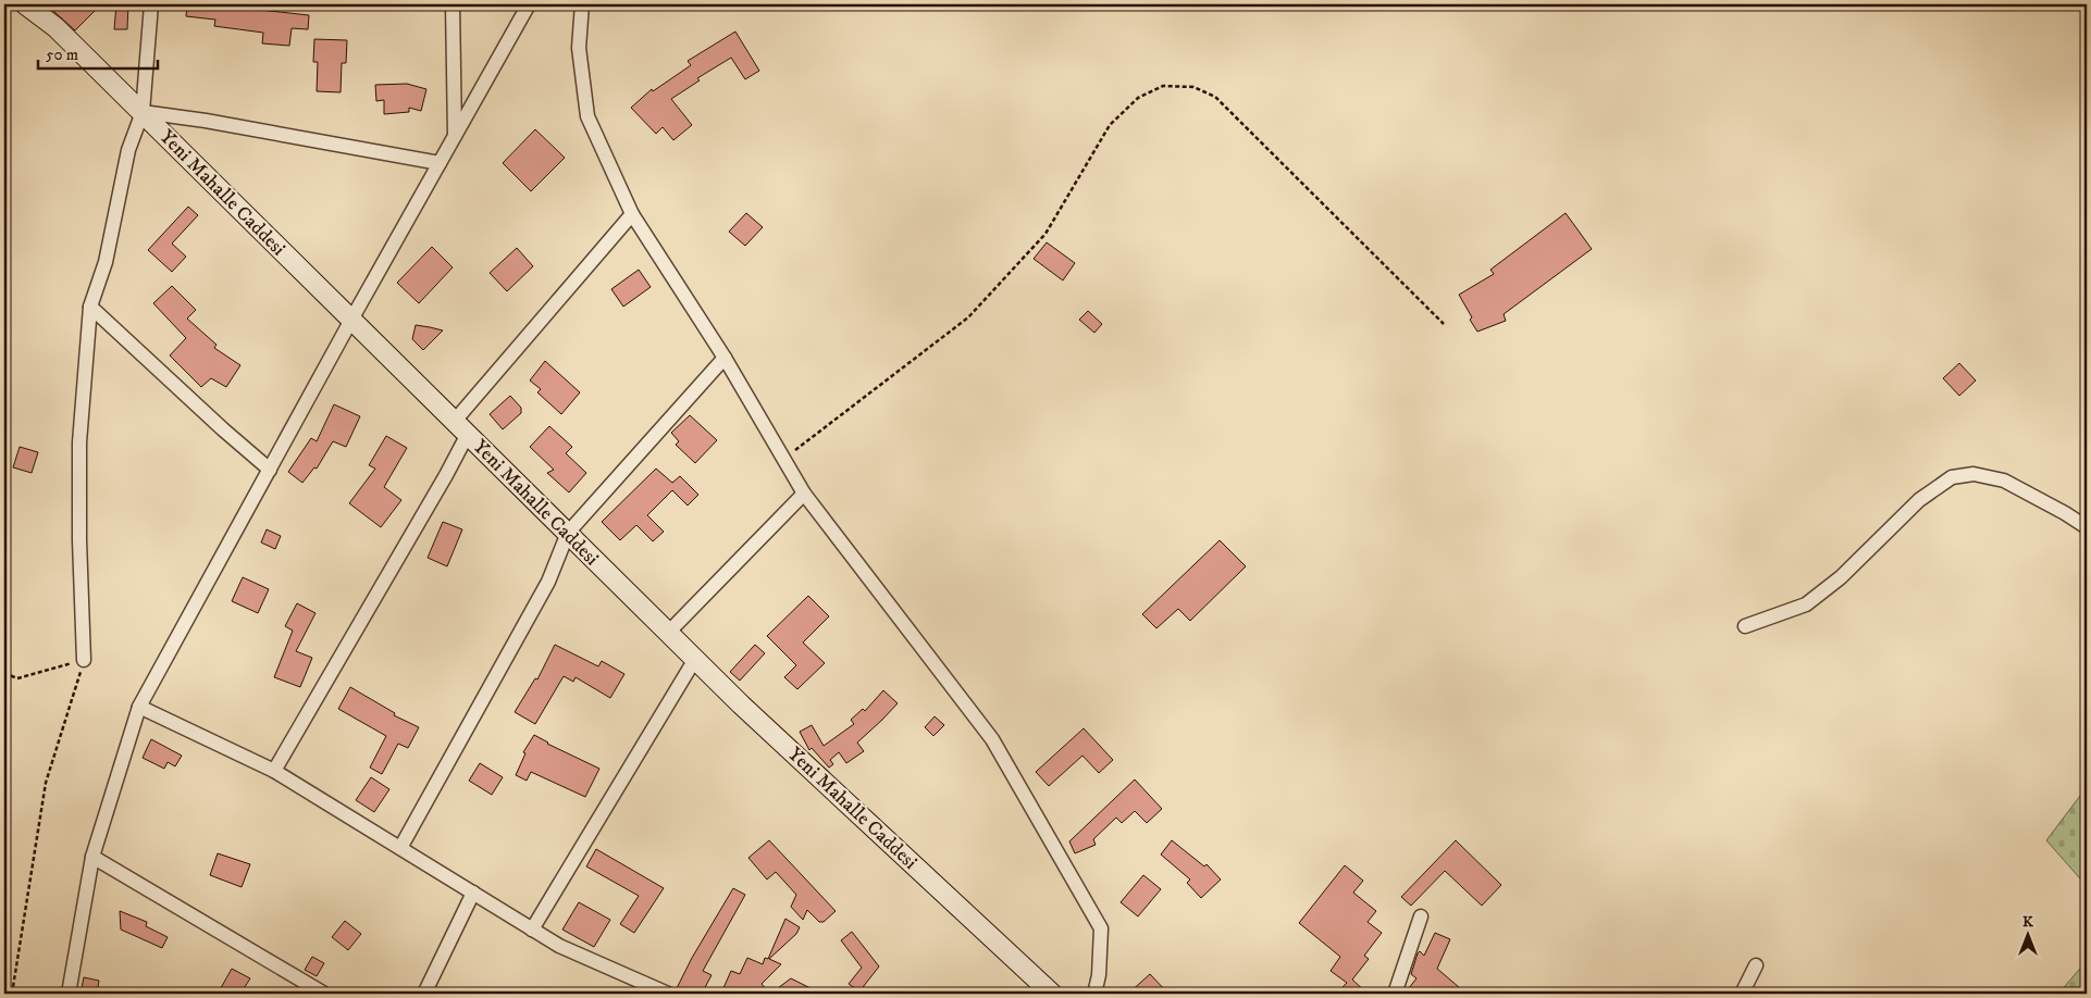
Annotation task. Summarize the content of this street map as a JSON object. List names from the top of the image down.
{
  "streets": {
    "street": ["Yeni Mahalle Caddesi"]
  },
  "scale_bar": "50 m",
  "north": "top"
}
